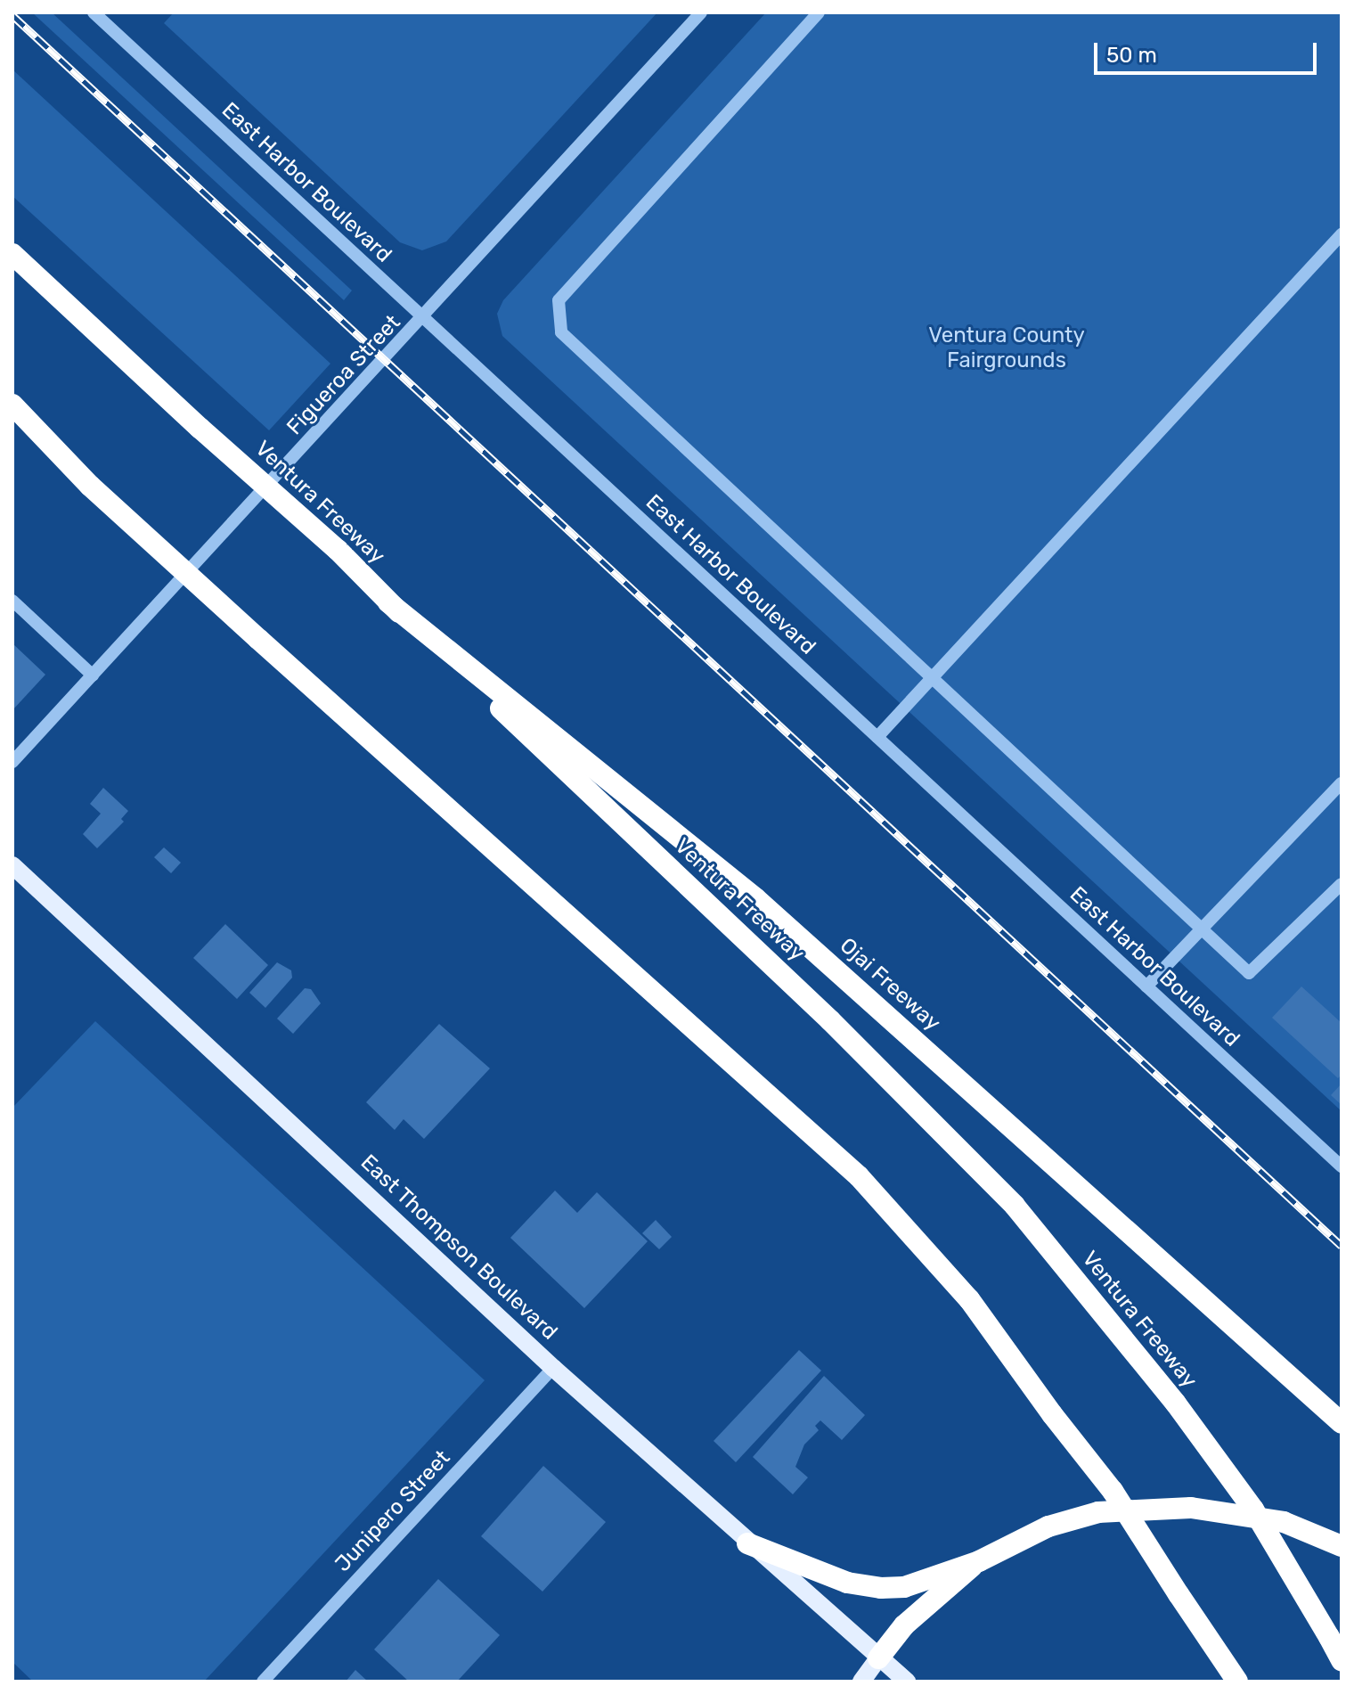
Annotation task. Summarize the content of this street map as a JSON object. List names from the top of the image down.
{
  "streets": {
    "highway": ["Ventura Freeway", "Ojai Freeway"],
    "main road": ["East Thompson Boulevard"],
    "street": ["East Harbor Boulevard", "Figueroa Street", "Junipero Street"]
  },
  "crossings": [
    ["East Harbor Boulevard", "Figueroa Street"],
    ["Ventura Freeway", "Ojai Freeway"],
    ["East Thompson Boulevard", "Junipero Street"]
  ],
  "parks": ["Ventura County Fairgrounds"],
  "scale_bar": "50 m"
}
